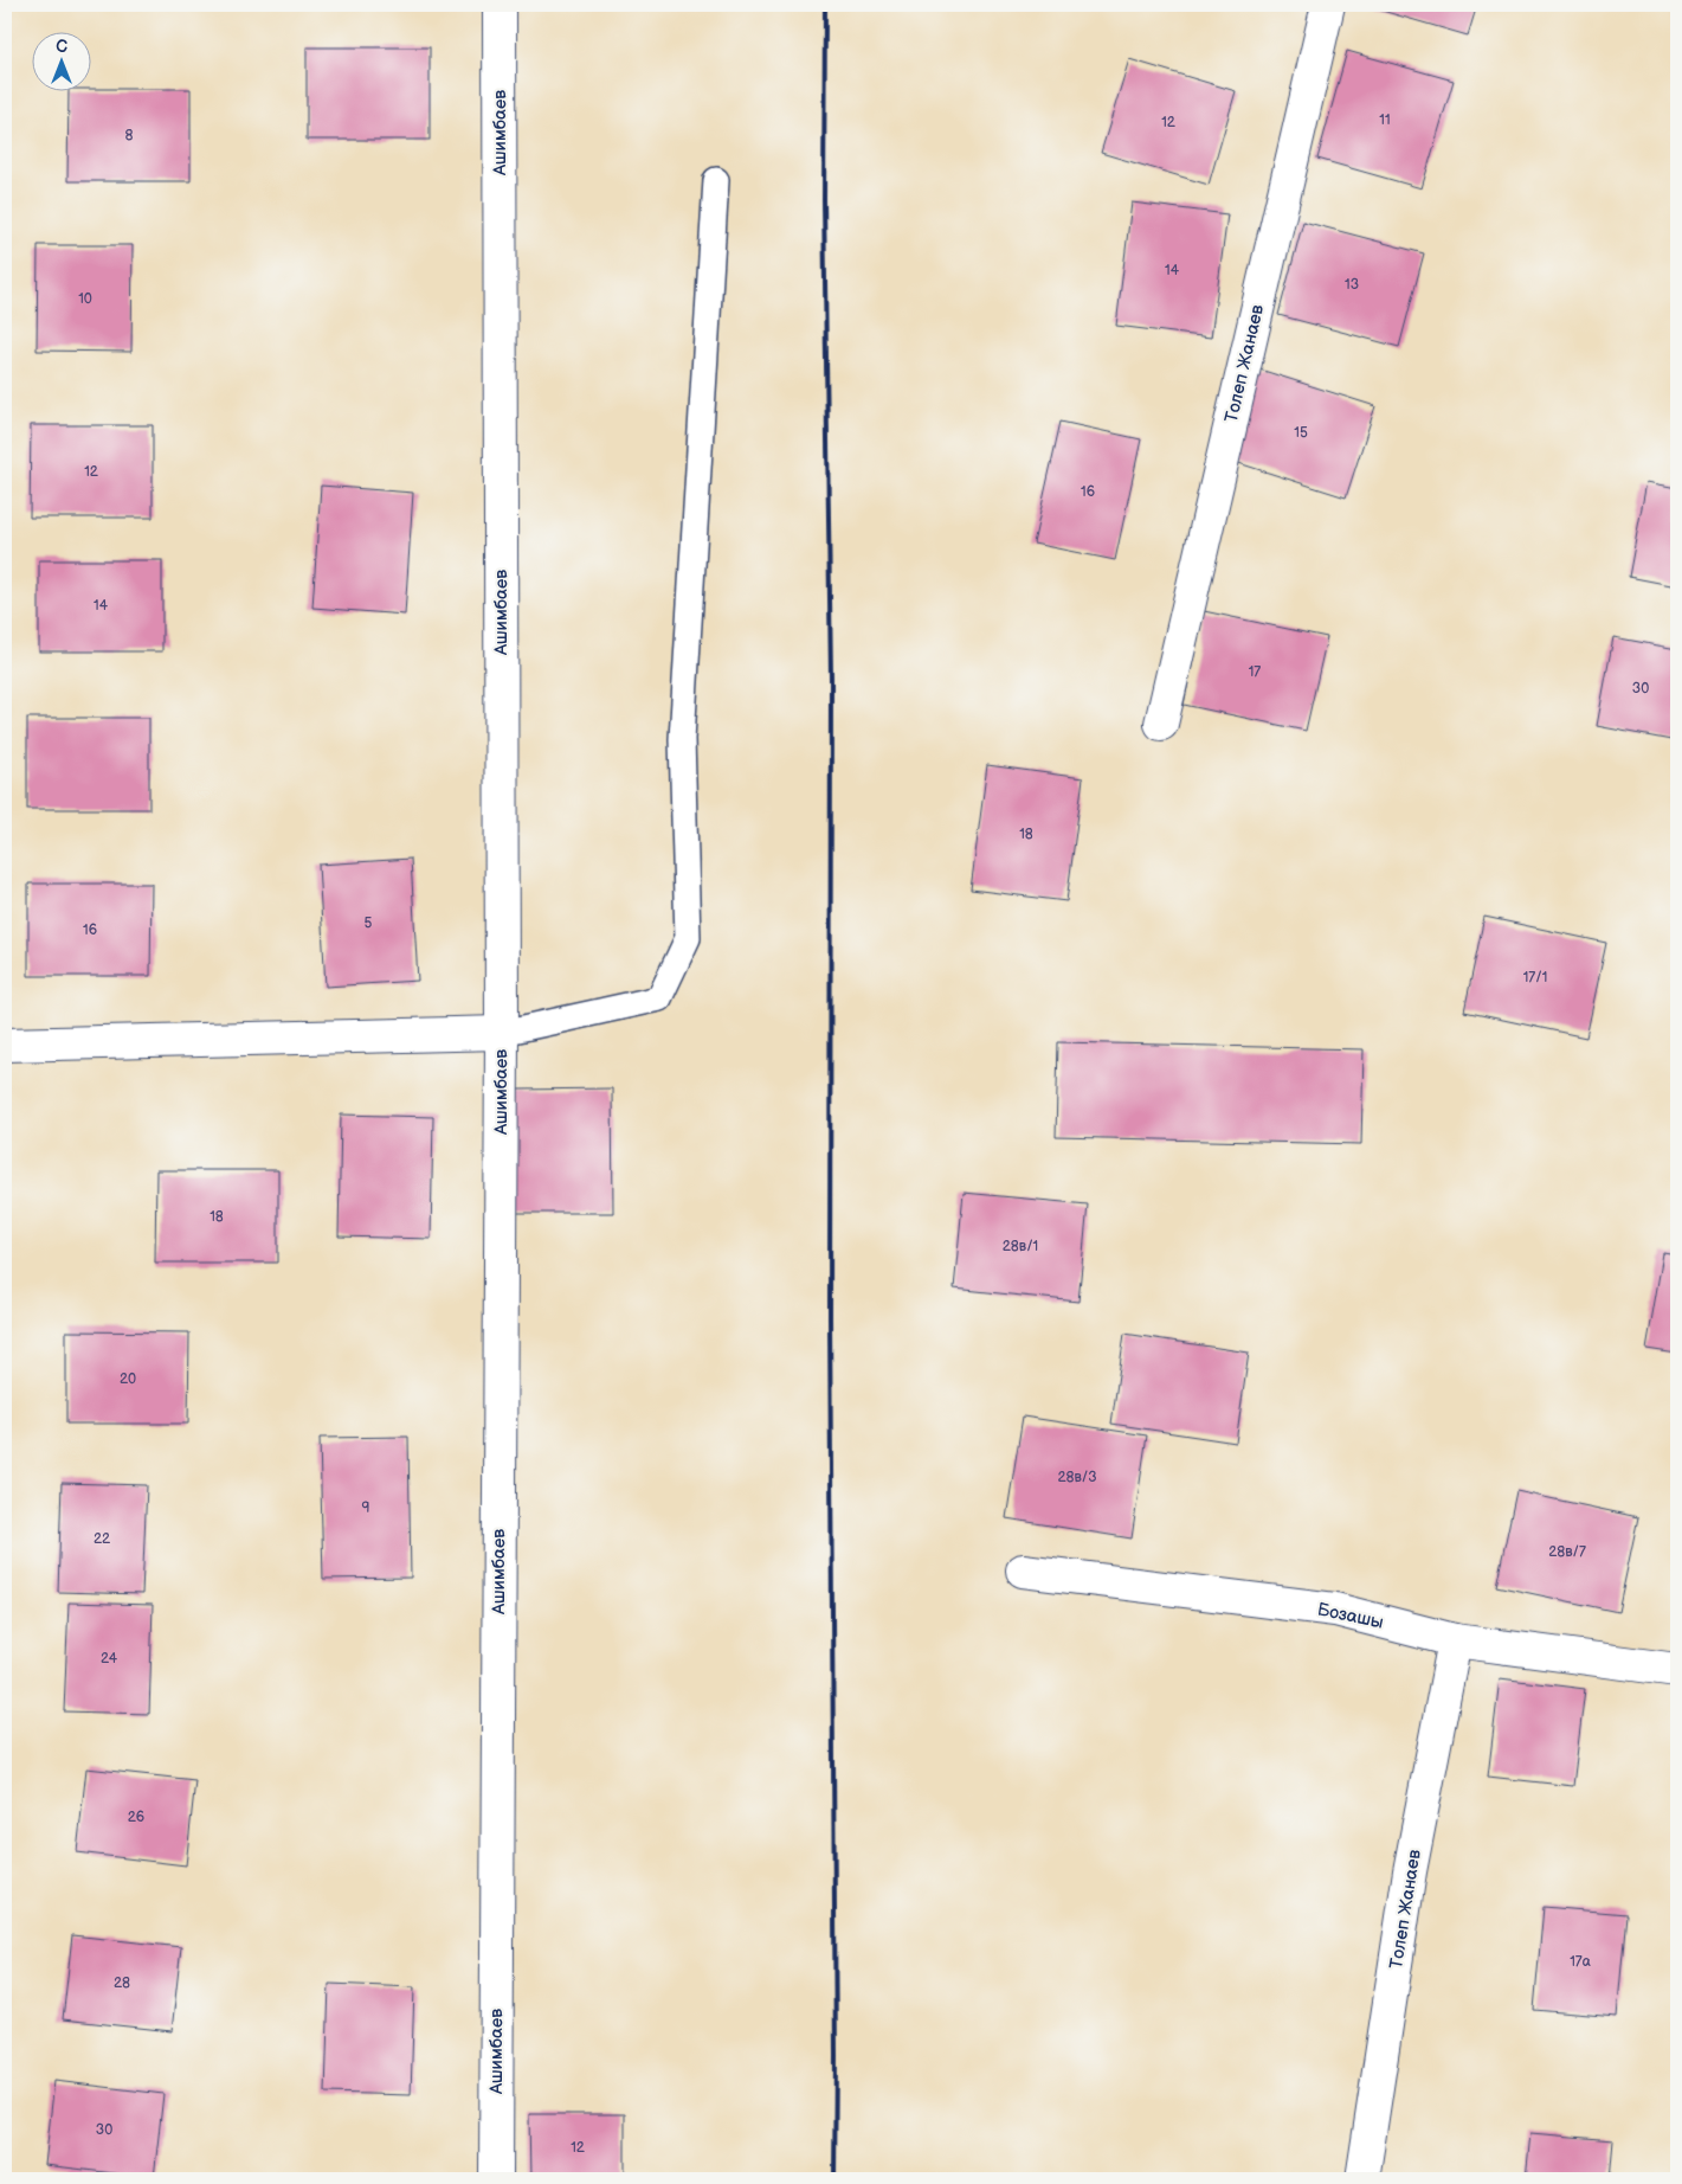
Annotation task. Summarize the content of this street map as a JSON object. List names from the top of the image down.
{
  "streets": {
    "street": ["Ашимбаев", "Толеп Жанаев", "Бозашы"]
  },
  "crossings": [
    ["Толеп Жанаев", "Бозашы"]
  ],
  "house_numbers": [
    "11",
    "12",
    "8",
    "14",
    "13",
    "10",
    "15",
    "12",
    "16",
    "14",
    "17",
    "30",
    "18",
    "5",
    "16",
    "17/1",
    "18",
    "28в/1",
    "20",
    "28в/3",
    "9",
    "22",
    "28в/7",
    "24",
    "26",
    "17а",
    "28",
    "30",
    "12"
  ],
  "north": "top"
}
